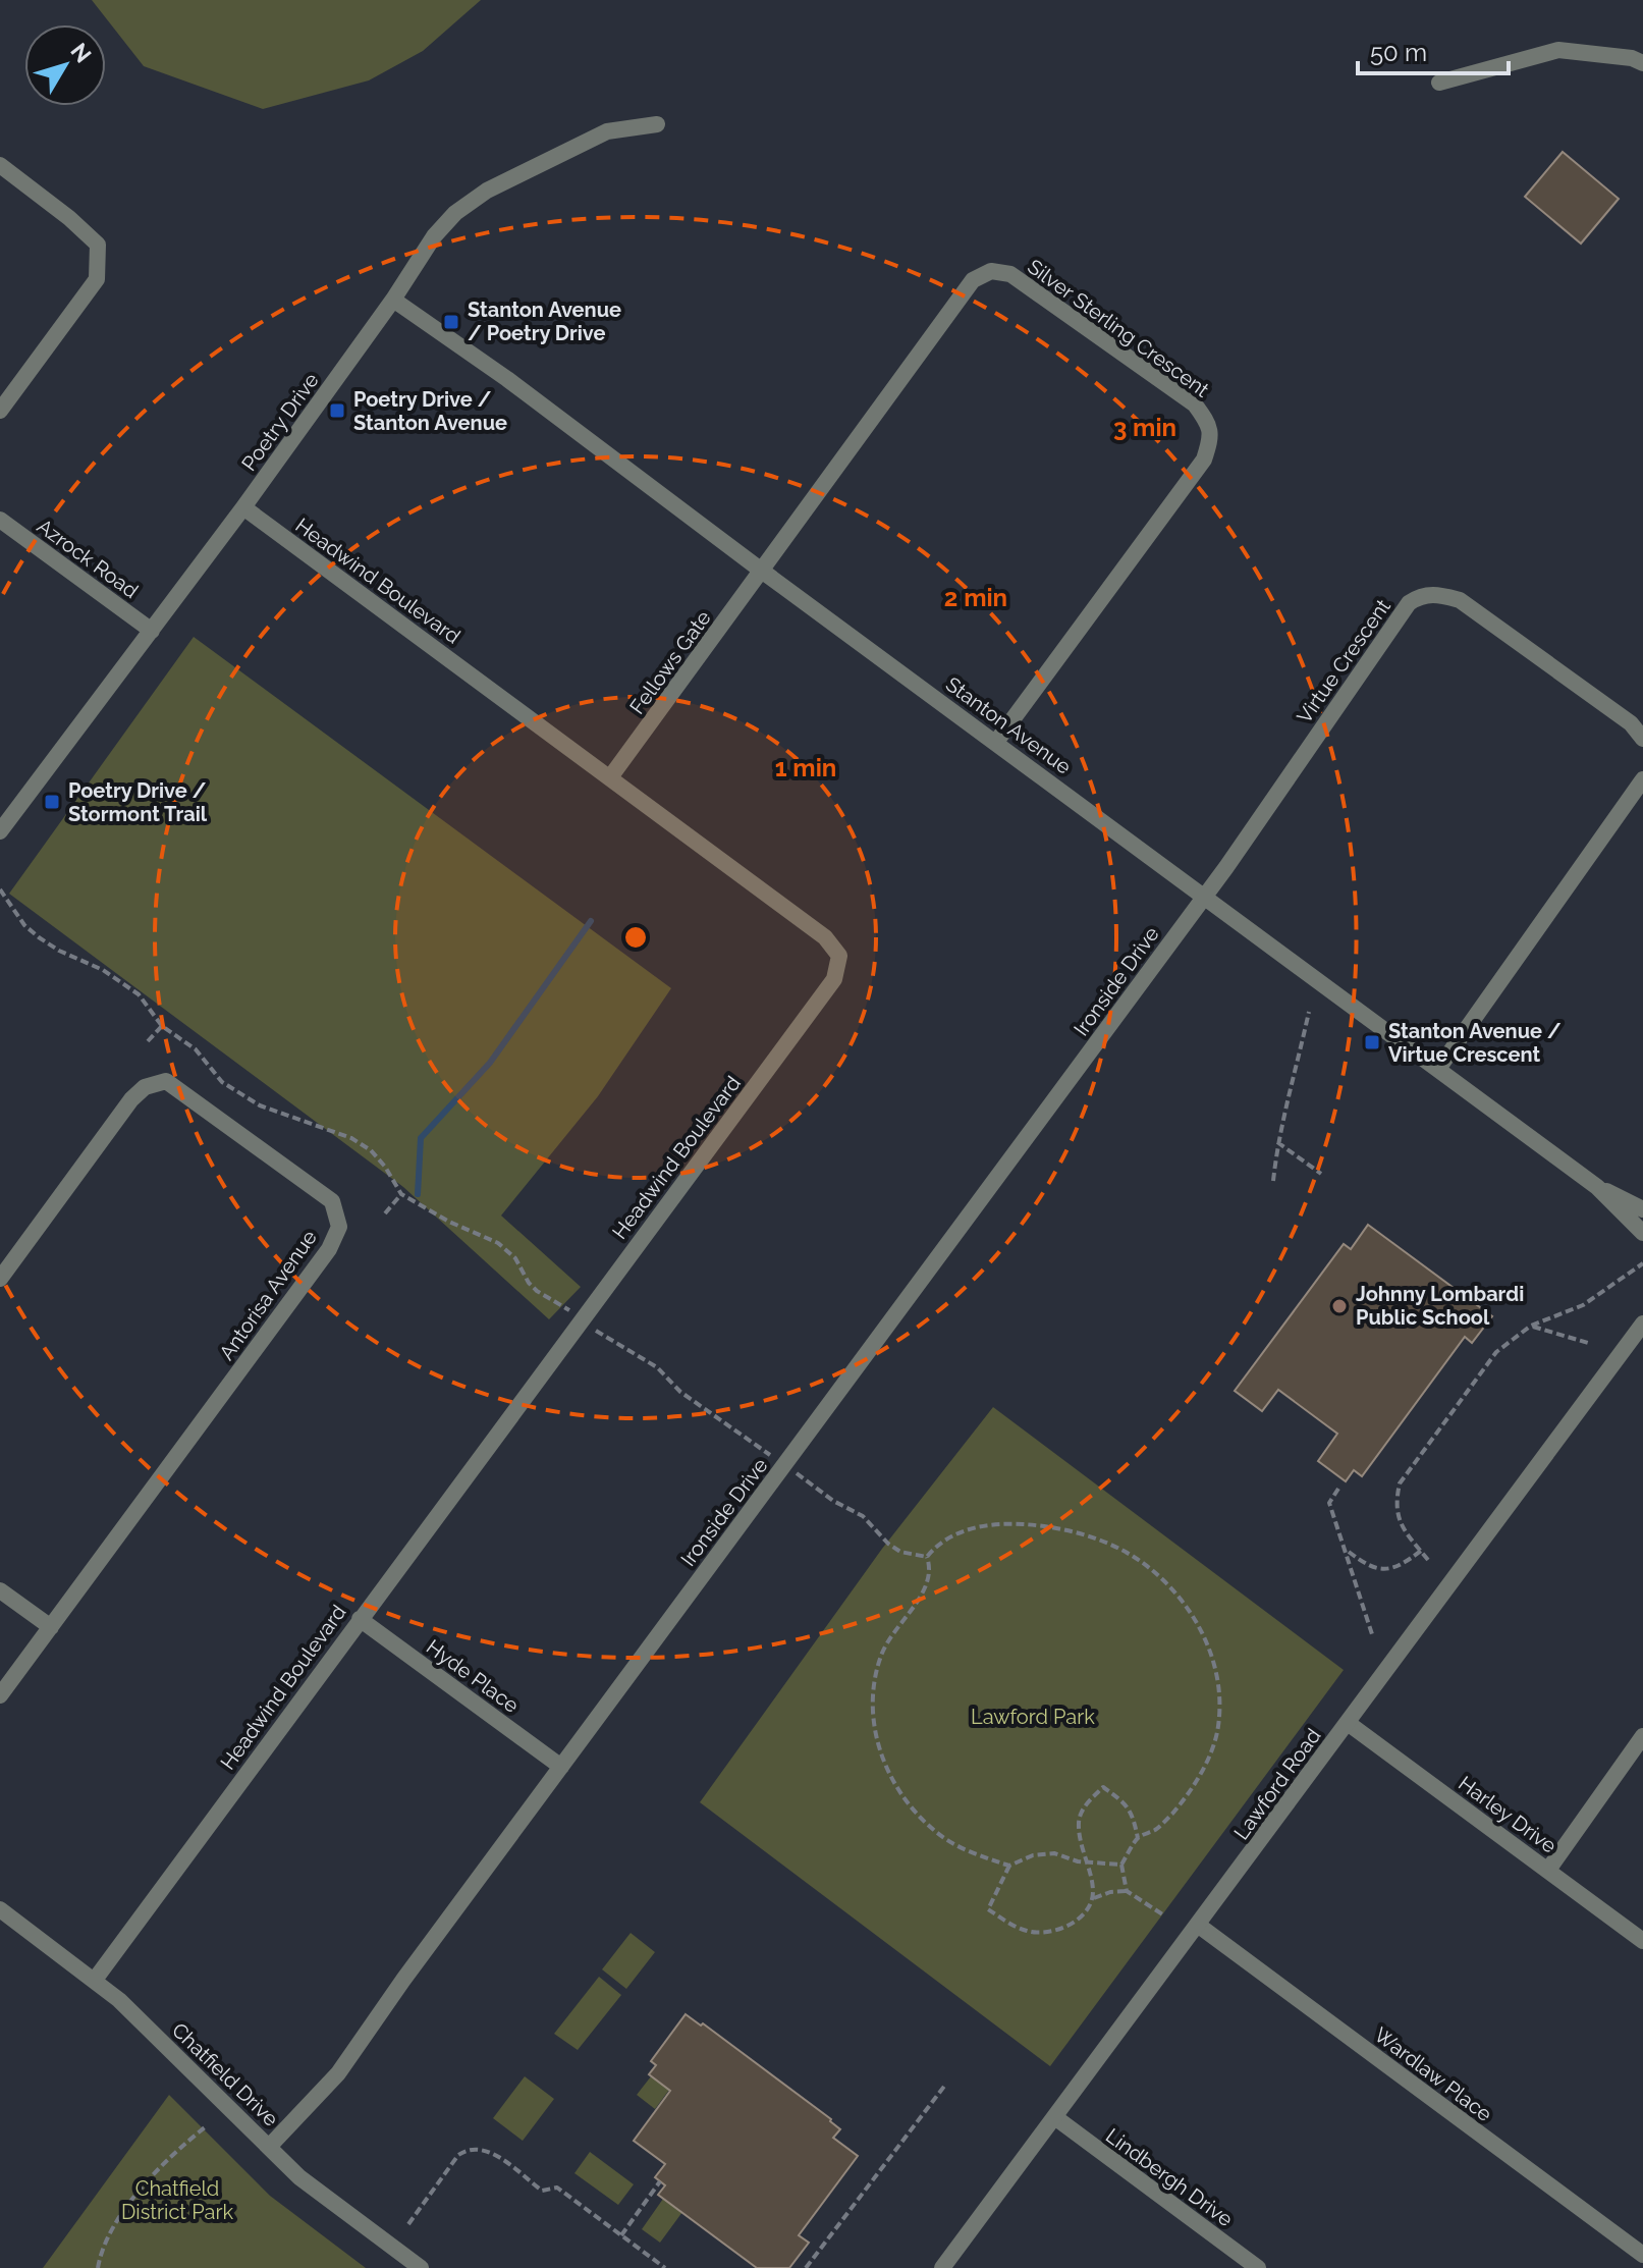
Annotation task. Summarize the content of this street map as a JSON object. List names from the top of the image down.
{
  "streets": {
    "street": [
      "Silver Sterling Crescent",
      "Poetry Drive",
      "Azrock Road",
      "Headwind Boulevard",
      "Virtue Crescent",
      "Fellows Gate",
      "Stanton Avenue",
      "Ironside Drive",
      "Antorisa Avenue",
      "Hyde Place",
      "Lawford Road",
      "Harley Drive",
      "Chatfield Drive",
      "Wardlaw Place",
      "Lindbergh Drive"
    ]
  },
  "crossings": [
    ["Silver Sterling Crescent", "Fellows Gate"],
    ["Silver Sterling Crescent", "Stanton Avenue"],
    ["Poetry Drive", "Azrock Road"],
    ["Poetry Drive", "Headwind Boulevard"],
    ["Poetry Drive", "Stanton Avenue"],
    ["Headwind Boulevard", "Fellows Gate"],
    ["Headwind Boulevard", "Hyde Place"],
    ["Headwind Boulevard", "Chatfield Drive"],
    ["Virtue Crescent", "Stanton Avenue"],
    ["Virtue Crescent", "Ironside Drive"],
    ["Fellows Gate", "Stanton Avenue"],
    ["Stanton Avenue", "Ironside Drive"],
    ["Ironside Drive", "Hyde Place"],
    ["Ironside Drive", "Chatfield Drive"],
    ["Lawford Road", "Harley Drive"],
    ["Lawford Road", "Wardlaw Place"],
    ["Lawford Road", "Lindbergh Drive"]
  ],
  "parks": ["Lawford Park", "Chatfield District Park"],
  "places": {
    "transit": [
      "Stanton Avenue / Poetry Drive",
      "Poetry Drive / Stanton Avenue",
      "Poetry Drive / Stormont Trail",
      "Stanton Avenue / Virtue Crescent"
    ],
    "other": ["Johnny Lombardi Public School"]
  },
  "scale_bar": "50 m",
  "north": "top right",
  "rings": ["3 min", "2 min", "1 min"]
}
